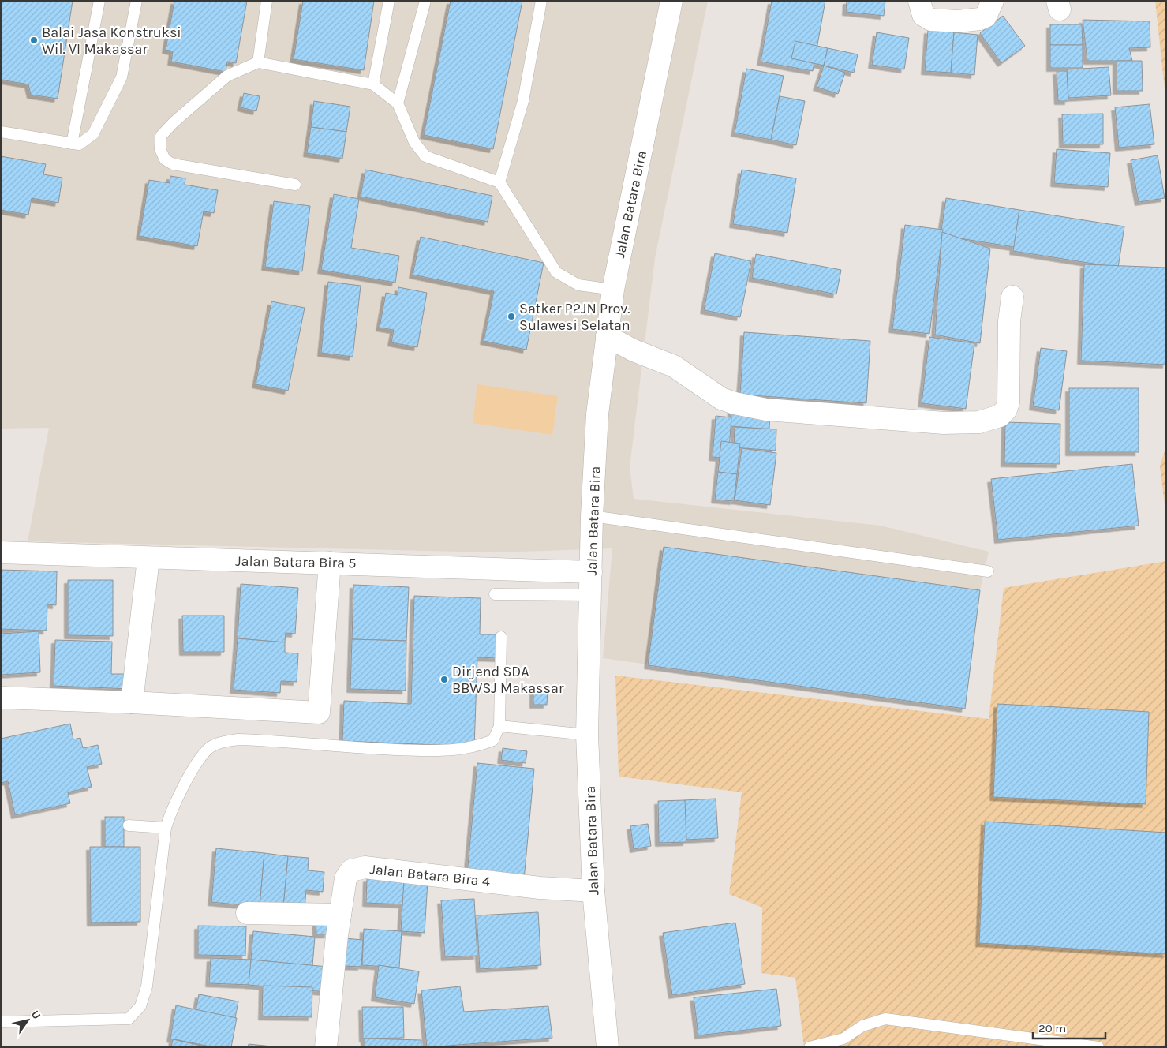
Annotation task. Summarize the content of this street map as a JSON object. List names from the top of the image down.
{
  "streets": {
    "street": ["Jalan Batara Bira", "Jalan Batara Bira 5", "Jalan Batara Bira 4"]
  },
  "crossings": [
    ["Jalan Batara Bira", "Jalan Batara Bira 5"],
    ["Jalan Batara Bira", "Jalan Batara Bira 4"]
  ],
  "places": ["Balai Jasa Konstruksi Wil. VI Makassar", "Satker P2JN Prov. Sulawesi Selatan", "Dirjend SDA BBWSJ Makassar"],
  "scale_bar": "20 m",
  "north": "top right"
}
